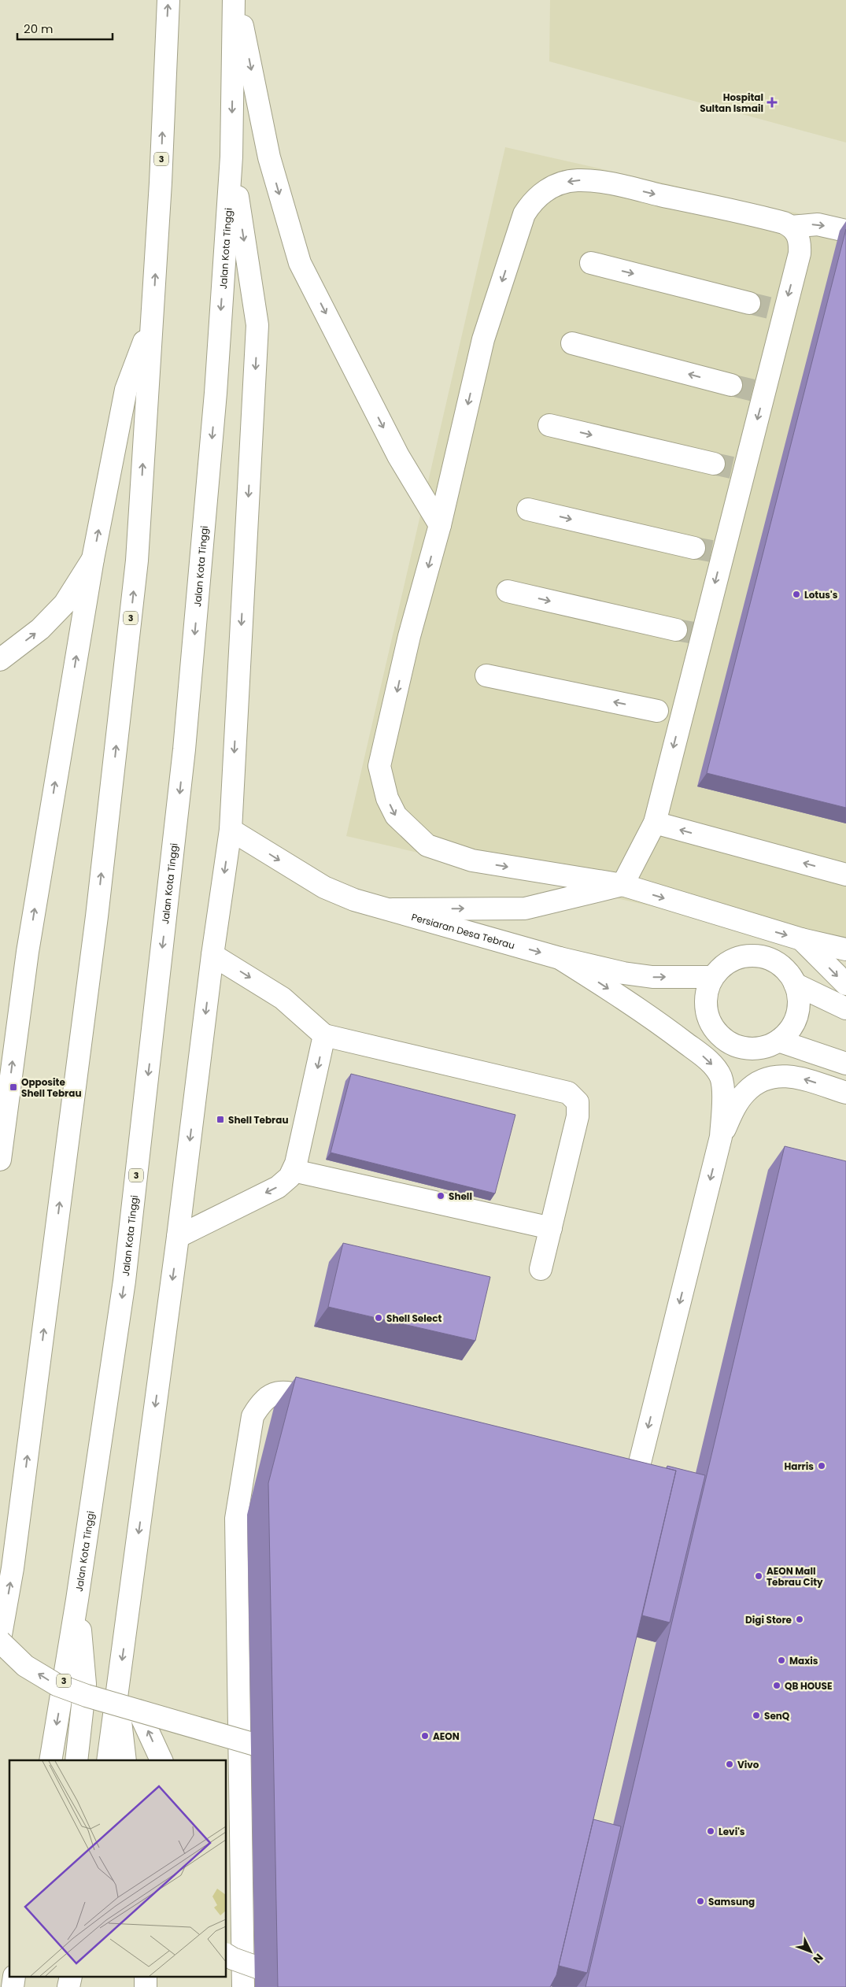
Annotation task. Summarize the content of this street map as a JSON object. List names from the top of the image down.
{
  "streets": {
    "main road": ["3", "Jalan Kota Tinggi", "Persiaran Desa Tebrau"]
  },
  "places": {
    "health": ["Hospital Sultan Ismail"],
    "other": [
      "Lotus's",
      "Shell",
      "Shell Select",
      "Harris",
      "AEON Mall Tebrau City",
      "Digi Store",
      "Maxis",
      "QB HOUSE",
      "SenQ",
      "AEON",
      "Vivo",
      "Levi's",
      "Samsung"
    ],
    "transit": ["Opposite Shell Tebrau", "Shell Tebrau"]
  },
  "scale_bar": "20 m",
  "north": "bottom right"
}
